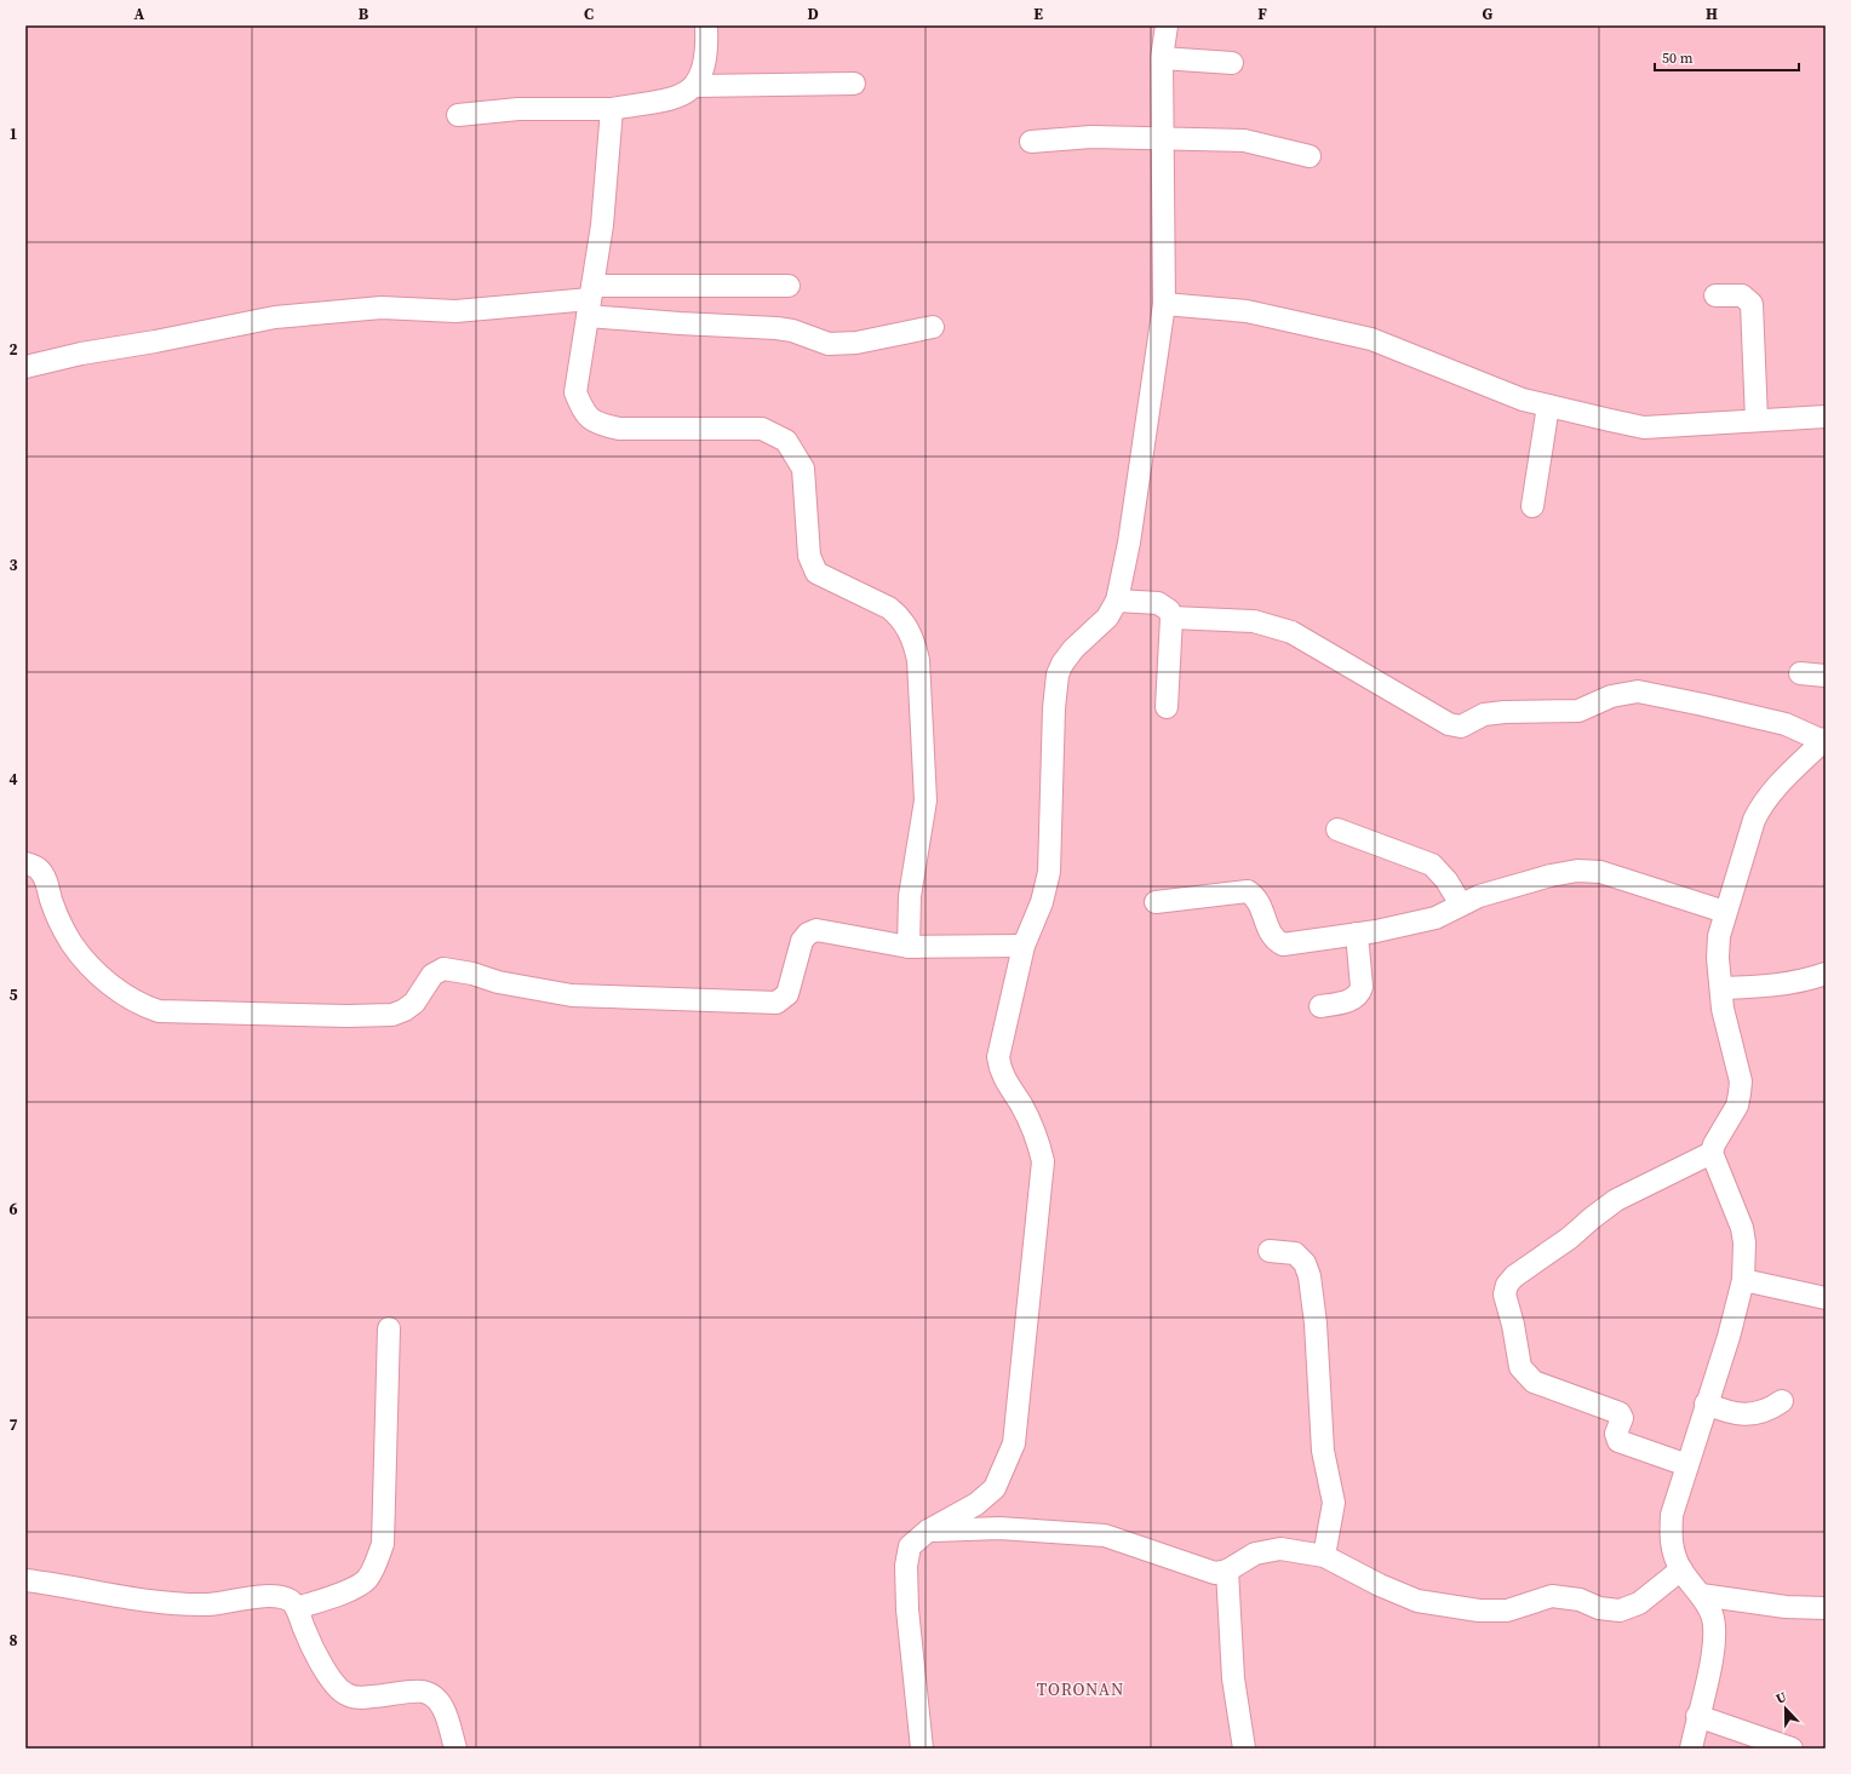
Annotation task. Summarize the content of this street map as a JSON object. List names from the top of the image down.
{
  "districts": ["TORONAN"],
  "scale_bar": "50 m",
  "north": "top",
  "grid": {
    "columns": [
      "A",
      "B",
      "C",
      "D",
      "E",
      "F",
      "G",
      "H"
    ],
    "rows": [
      "1",
      "2",
      "3",
      "4",
      "5",
      "6",
      "7",
      "8"
    ]
  }
}
